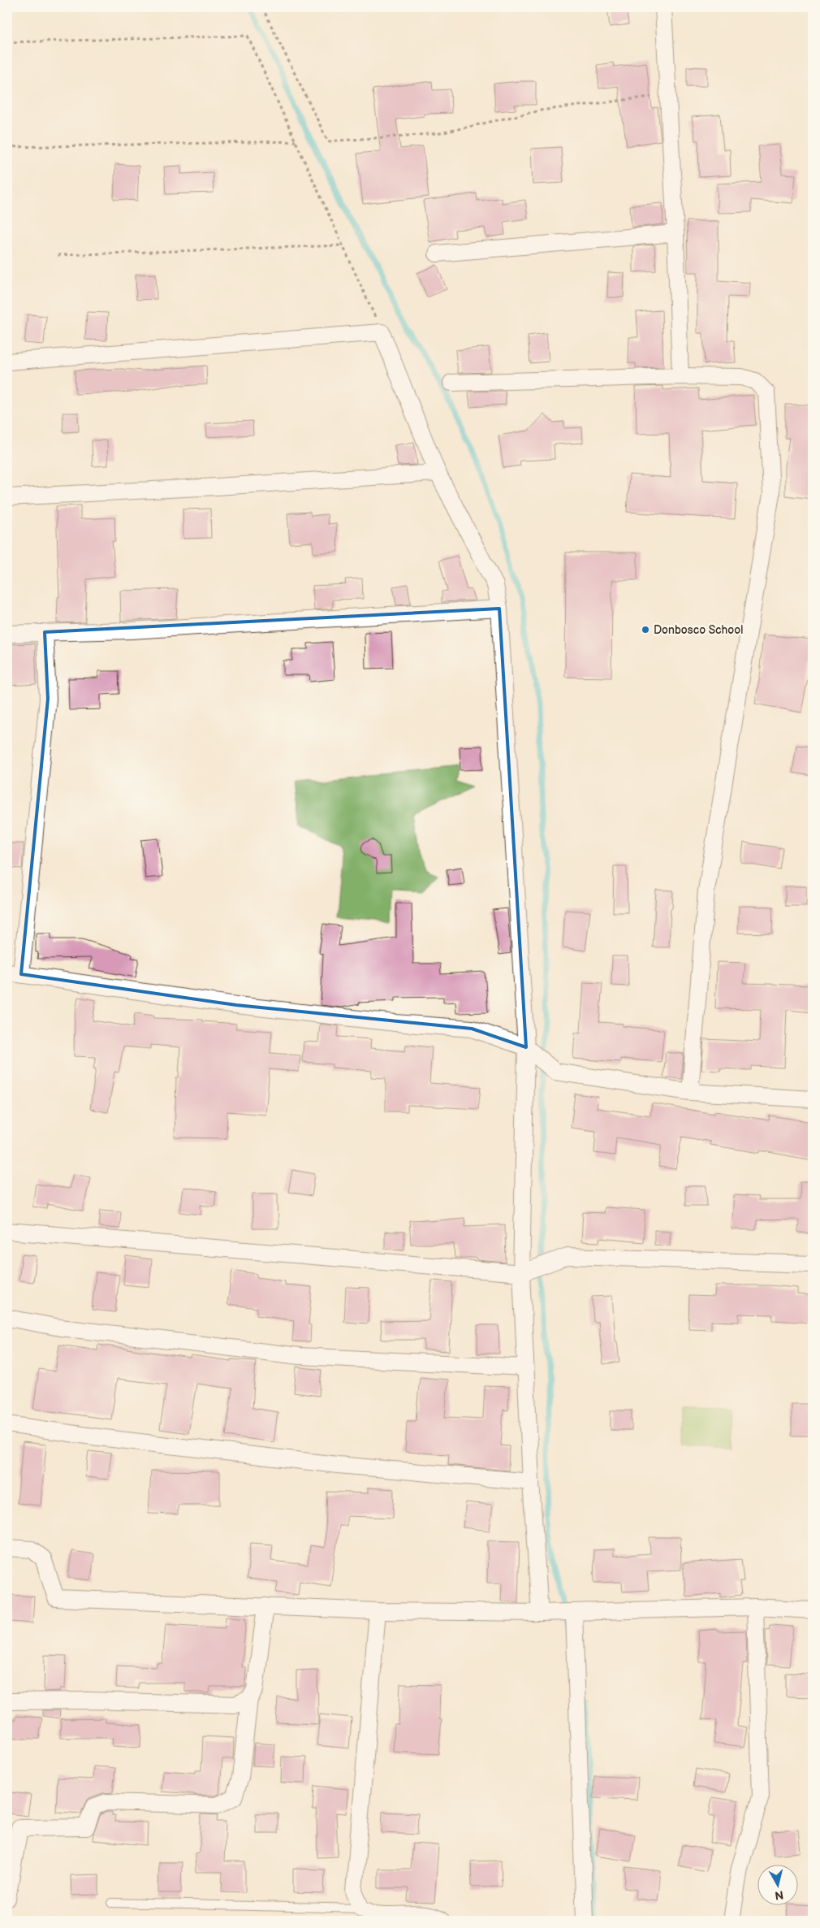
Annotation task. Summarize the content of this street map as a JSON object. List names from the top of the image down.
{
  "places": ["Donbosco School"],
  "north": "bottom"
}
